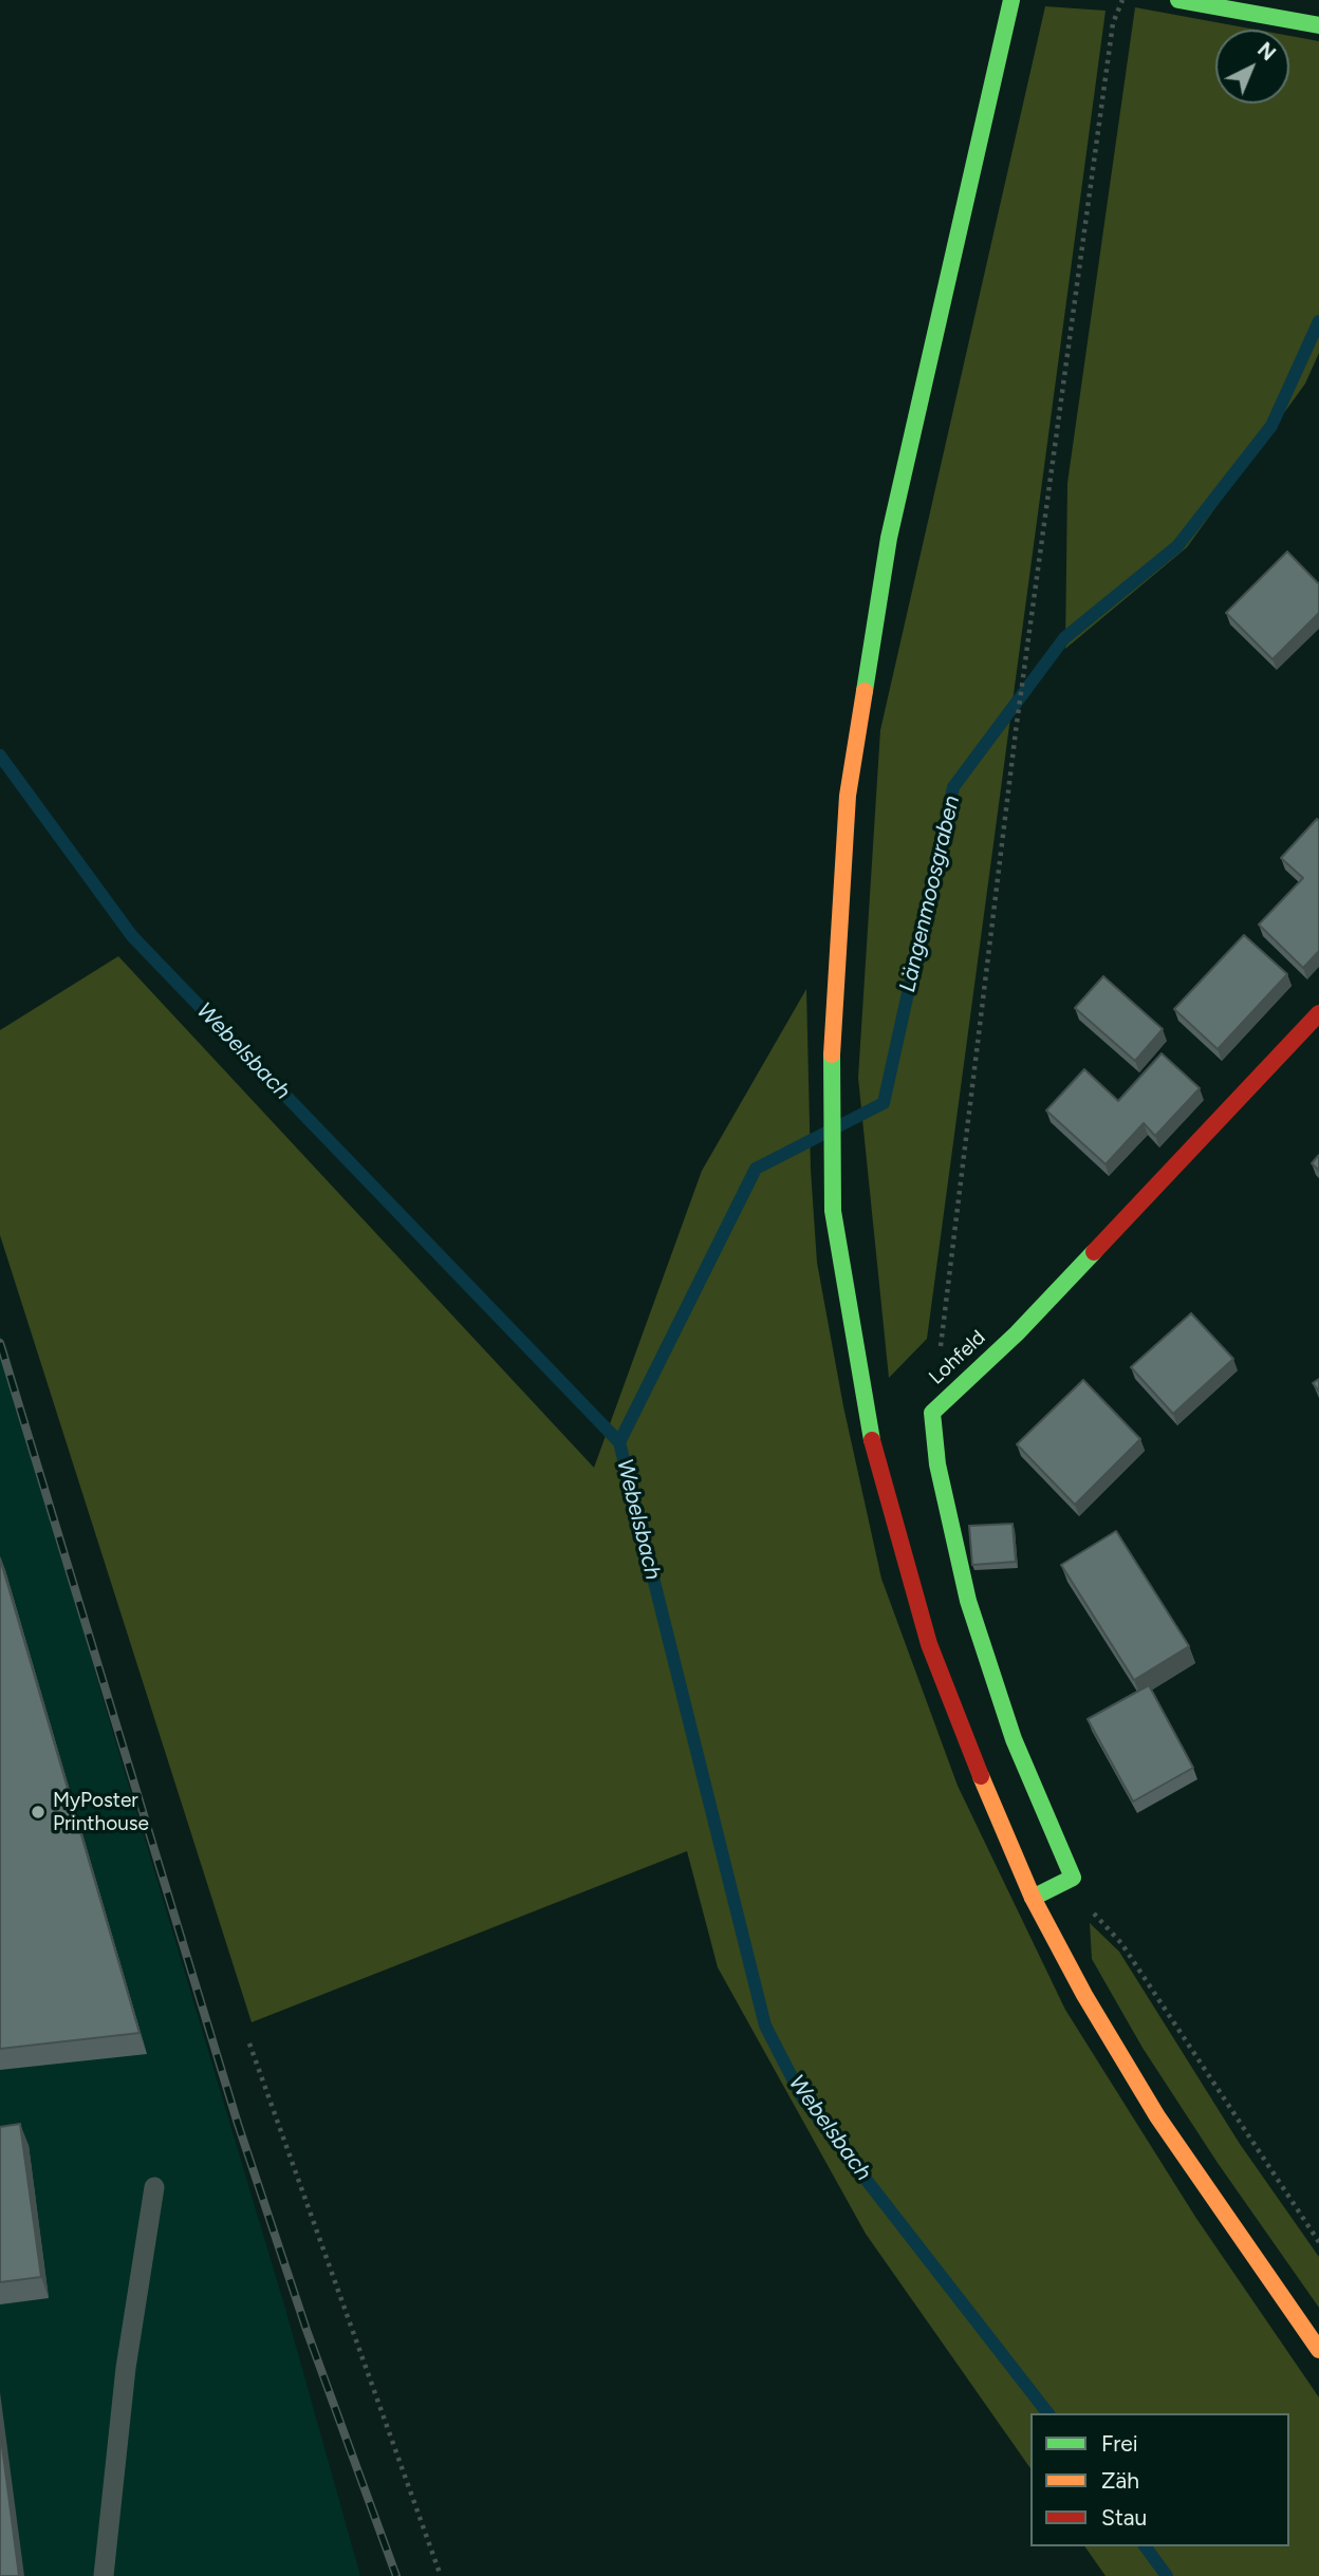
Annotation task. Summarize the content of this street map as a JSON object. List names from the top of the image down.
{
  "streets": {
    "main road": ["Lohfeld"]
  },
  "water": ["Längenmoosgraben", "Webelsbach"],
  "places": ["MyPoster Printhouse"],
  "legend": ["Frei", "Zäh", "Stau"],
  "north": "top right"
}
